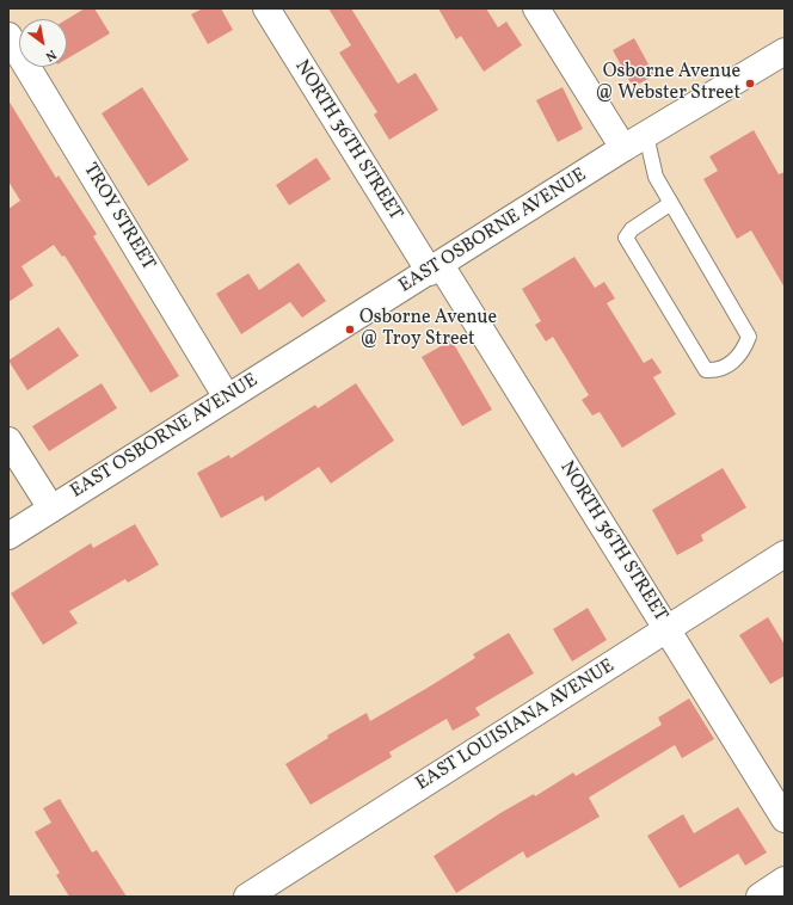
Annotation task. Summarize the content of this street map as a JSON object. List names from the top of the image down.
{
  "streets": {
    "street": [
      "NORTH 36TH STREET",
      "TROY STREET",
      "EAST OSBORNE AVENUE",
      "EAST LOUISIANA AVENUE"
    ]
  },
  "crossings": [
    ["NORTH 36TH STREET", "EAST OSBORNE AVENUE"],
    ["NORTH 36TH STREET", "EAST LOUISIANA AVENUE"],
    ["TROY STREET", "EAST OSBORNE AVENUE"]
  ],
  "places": ["Osborne Avenue @ Webster Street", "Osborne Avenue @ Troy Street"],
  "north": "bottom right"
}
